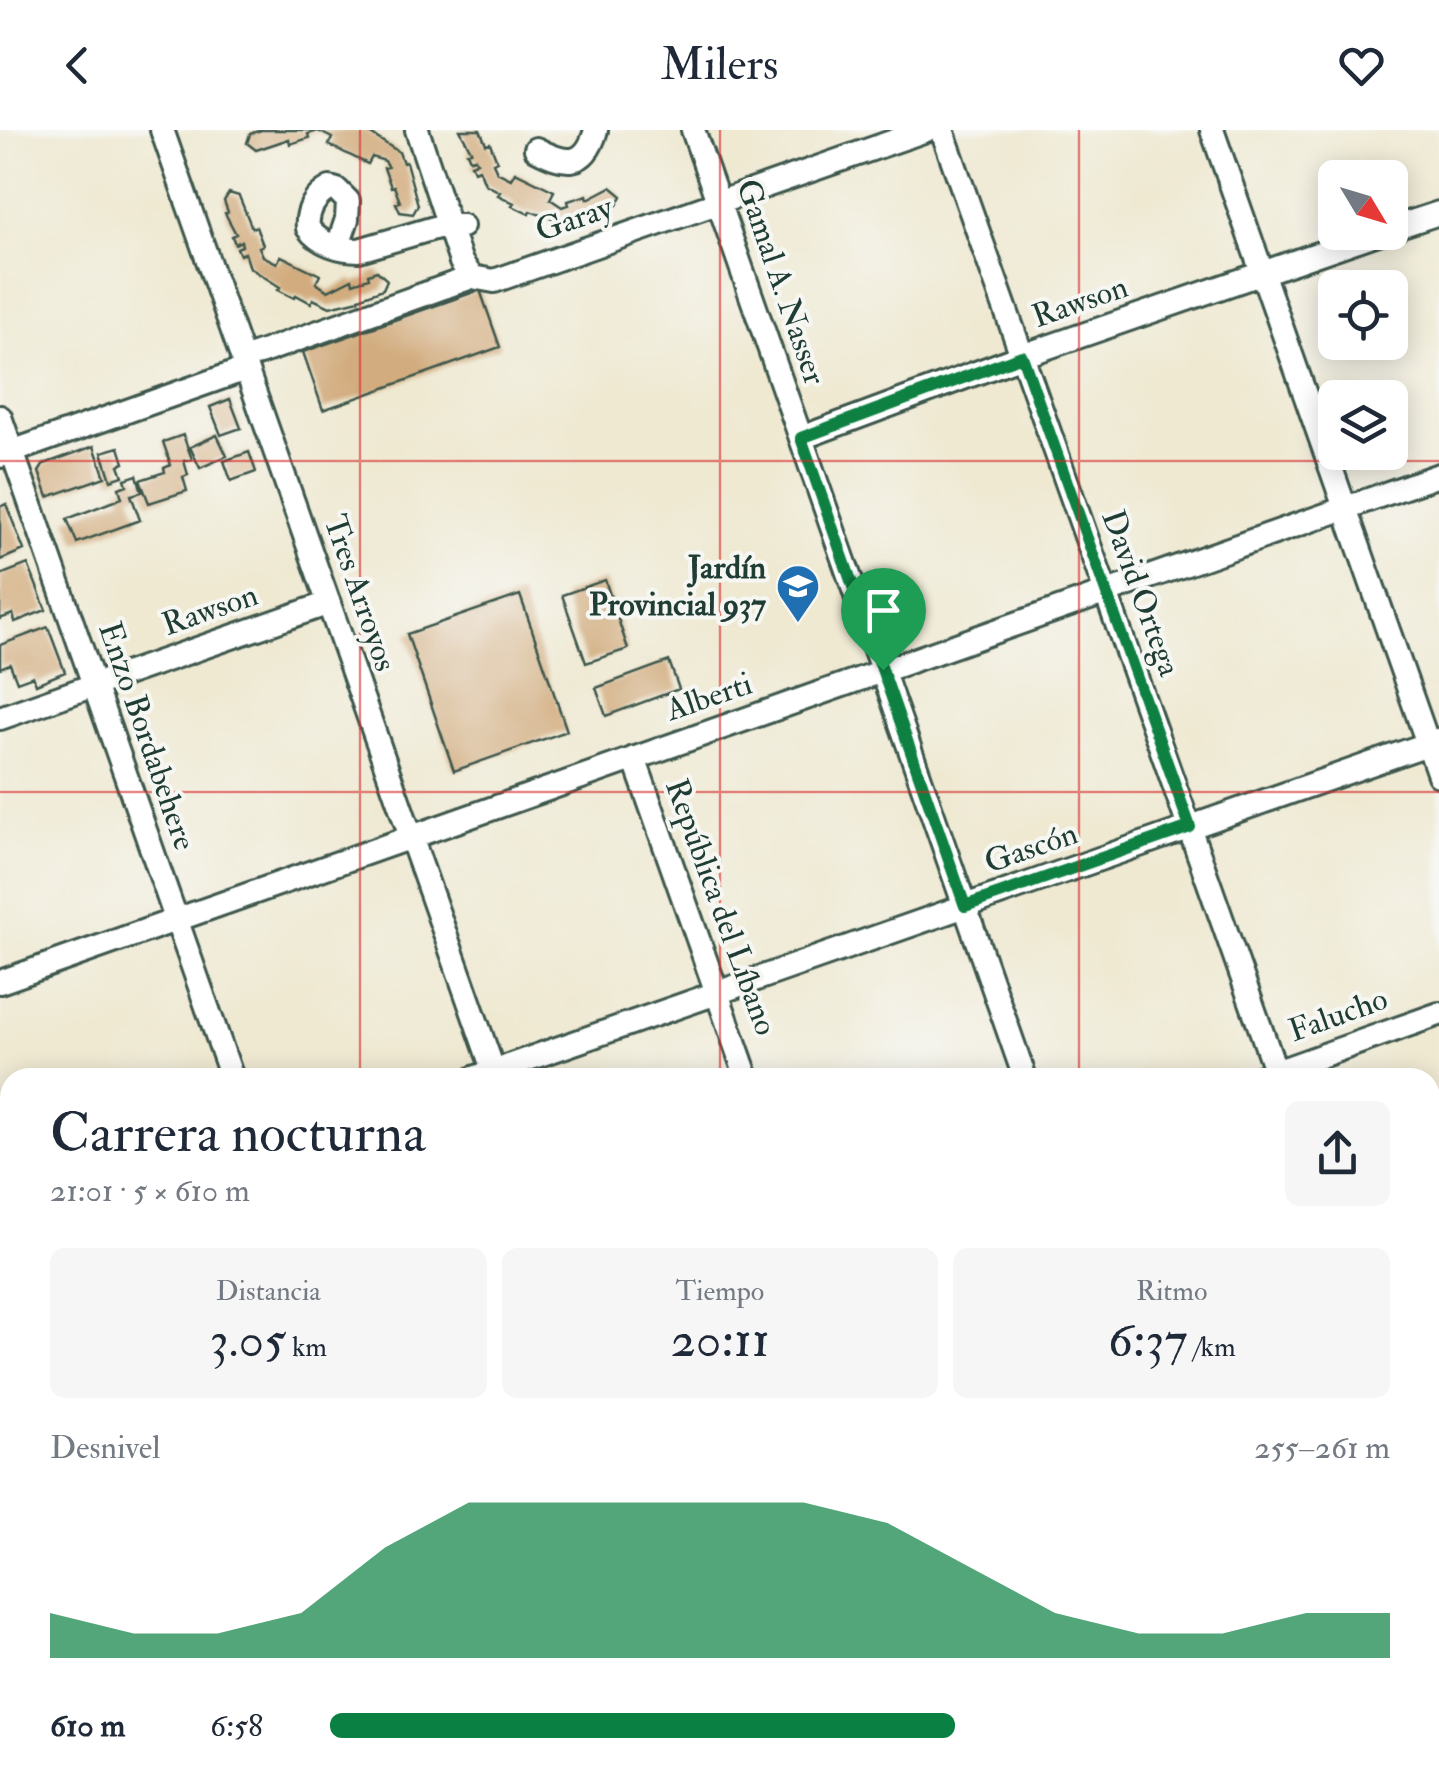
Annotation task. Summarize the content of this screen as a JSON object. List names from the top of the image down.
{
  "streets": {
    "street": [
      "Garay",
      "Gamal A. Nasser",
      "Rawson",
      "Tres Arroyos",
      "David Ortega",
      "Alberti",
      "Enzo Bordabehere",
      "Gascón",
      "República del Líbano",
      "Falucho"
    ]
  },
  "crossings": [
    ["Garay", "Gamal A. Nasser"],
    ["Garay", "Tres Arroyos"],
    ["Garay", "Enzo Bordabehere"],
    ["Gamal A. Nasser", "Rawson"],
    ["Gamal A. Nasser", "Alberti"],
    ["Gamal A. Nasser", "Gascón"],
    ["Rawson", "Tres Arroyos"],
    ["Rawson", "David Ortega"],
    ["Rawson", "Enzo Bordabehere"],
    ["Tres Arroyos", "Alberti"],
    ["David Ortega", "Alberti"],
    ["David Ortega", "Gascón"],
    ["Alberti", "Enzo Bordabehere"],
    ["Alberti", "República del Líbano"],
    ["Gascón", "República del Líbano"]
  ],
  "places": {
    "school or university": ["Jardín Provincial 937"]
  },
  "north": "bottom right",
  "page": {
    "header": "Milers",
    "heading": ["Carrera nocturna", "21:01 · 5 × 610 m"],
    "stats": [
      ["Distancia", "3.05 km"],
      ["Tiempo", "20:11"],
      ["Ritmo", "6:37 /km"]
    ],
    "chart": ["Desnivel", "255–261 m"],
    "list": [
      {
        "name": "610 m",
        "note": "6:58"
      }
    ]
  }
}
